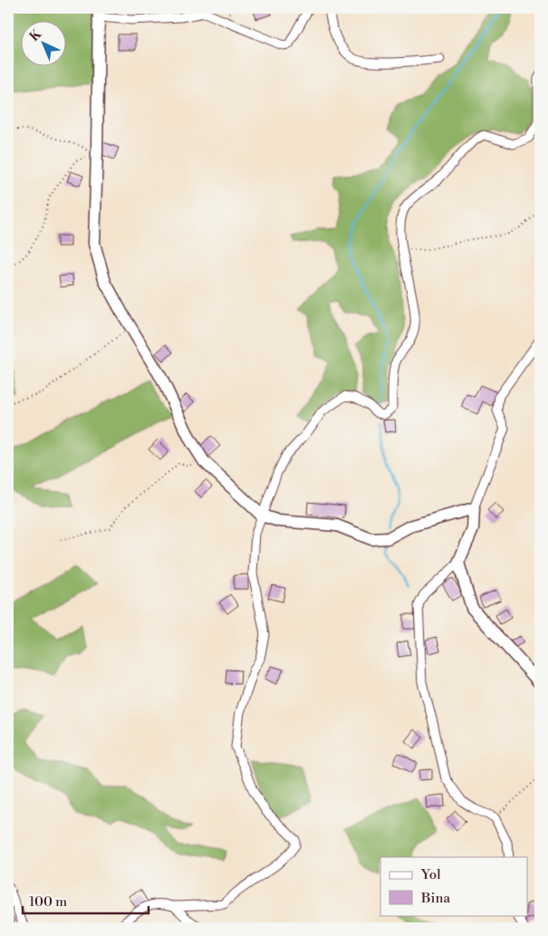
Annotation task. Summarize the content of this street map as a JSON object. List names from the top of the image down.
{
  "legend": ["Yol", "Bina"],
  "scale_bar": "100 m",
  "north": "top left"
}
